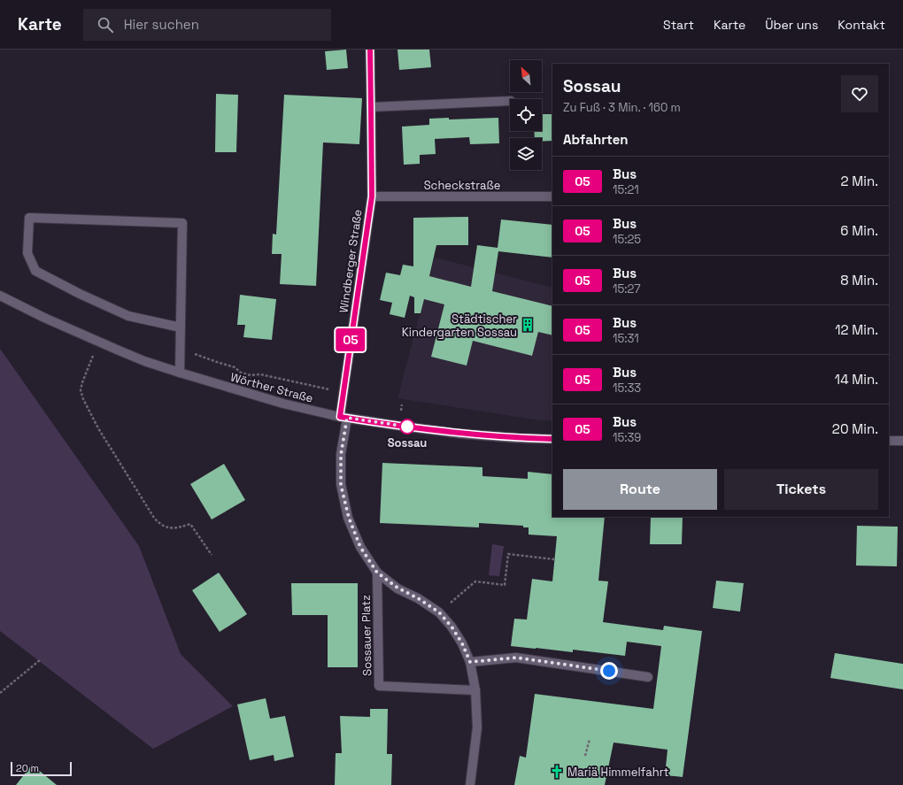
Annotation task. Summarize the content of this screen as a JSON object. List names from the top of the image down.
{
  "streets": {
    "street": [
      "Scheckstraße",
      "Windberger Straße",
      "Wörther Straße",
      "Sossauer Platz"
    ]
  },
  "crossings": [
    ["Scheckstraße", "Windberger Straße"],
    ["Windberger Straße", "Wörther Straße"]
  ],
  "places": {
    "building": ["Städtischer Kindergarten Sossau"],
    "other": ["Sossau"],
    "church": ["Mariä Himmelfahrt"]
  },
  "lines": ["bus line 05"],
  "scale_bar": "20 m",
  "north": "top left",
  "page": {
    "header": "Karte",
    "search": "Hier suchen",
    "nav": [
      "Start",
      "Karte",
      "Über uns",
      "Kontakt"
    ],
    "on_map": "05",
    "heading": [
      ["Sossau", "Zu Fuß · 3 Min. · 160 m"],
      "Abfahrten"
    ],
    "list": [
      {
        "mark": "05",
        "name": "Bus",
        "note": "15:21",
        "value": "2 Min."
      },
      {
        "mark": "05",
        "name": "Bus",
        "note": "15:25",
        "value": "6 Min."
      },
      {
        "mark": "05",
        "name": "Bus",
        "note": "15:27",
        "value": "8 Min."
      },
      {
        "mark": "05",
        "name": "Bus",
        "note": "15:31",
        "value": "12 Min."
      },
      {
        "mark": "05",
        "name": "Bus",
        "note": "15:33",
        "value": "14 Min."
      },
      {
        "mark": "05",
        "name": "Bus",
        "note": "15:39",
        "value": "20 Min."
      }
    ],
    "buttons": ["Route", "Tickets"],
    "scale": "20 m"
  }
}
